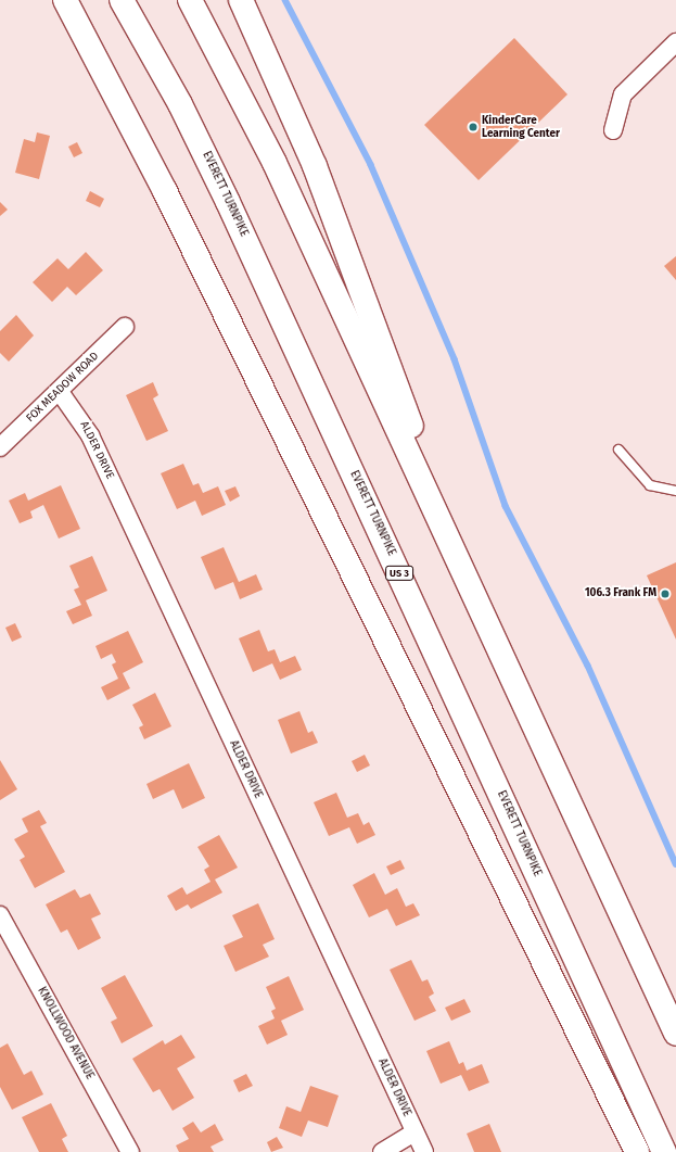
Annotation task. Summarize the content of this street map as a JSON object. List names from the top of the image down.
{
  "streets": {
    "highway": ["EVERETT TURNPIKE", "US 3"],
    "street": ["FOX MEADOW ROAD", "ALDER DRIVE", "KNOLLWOOD AVENUE"]
  },
  "crossings": [
    ["FOX MEADOW ROAD", "ALDER DRIVE"]
  ],
  "places": ["KinderCare Learning Center", "106.3 Frank FM"]
}
